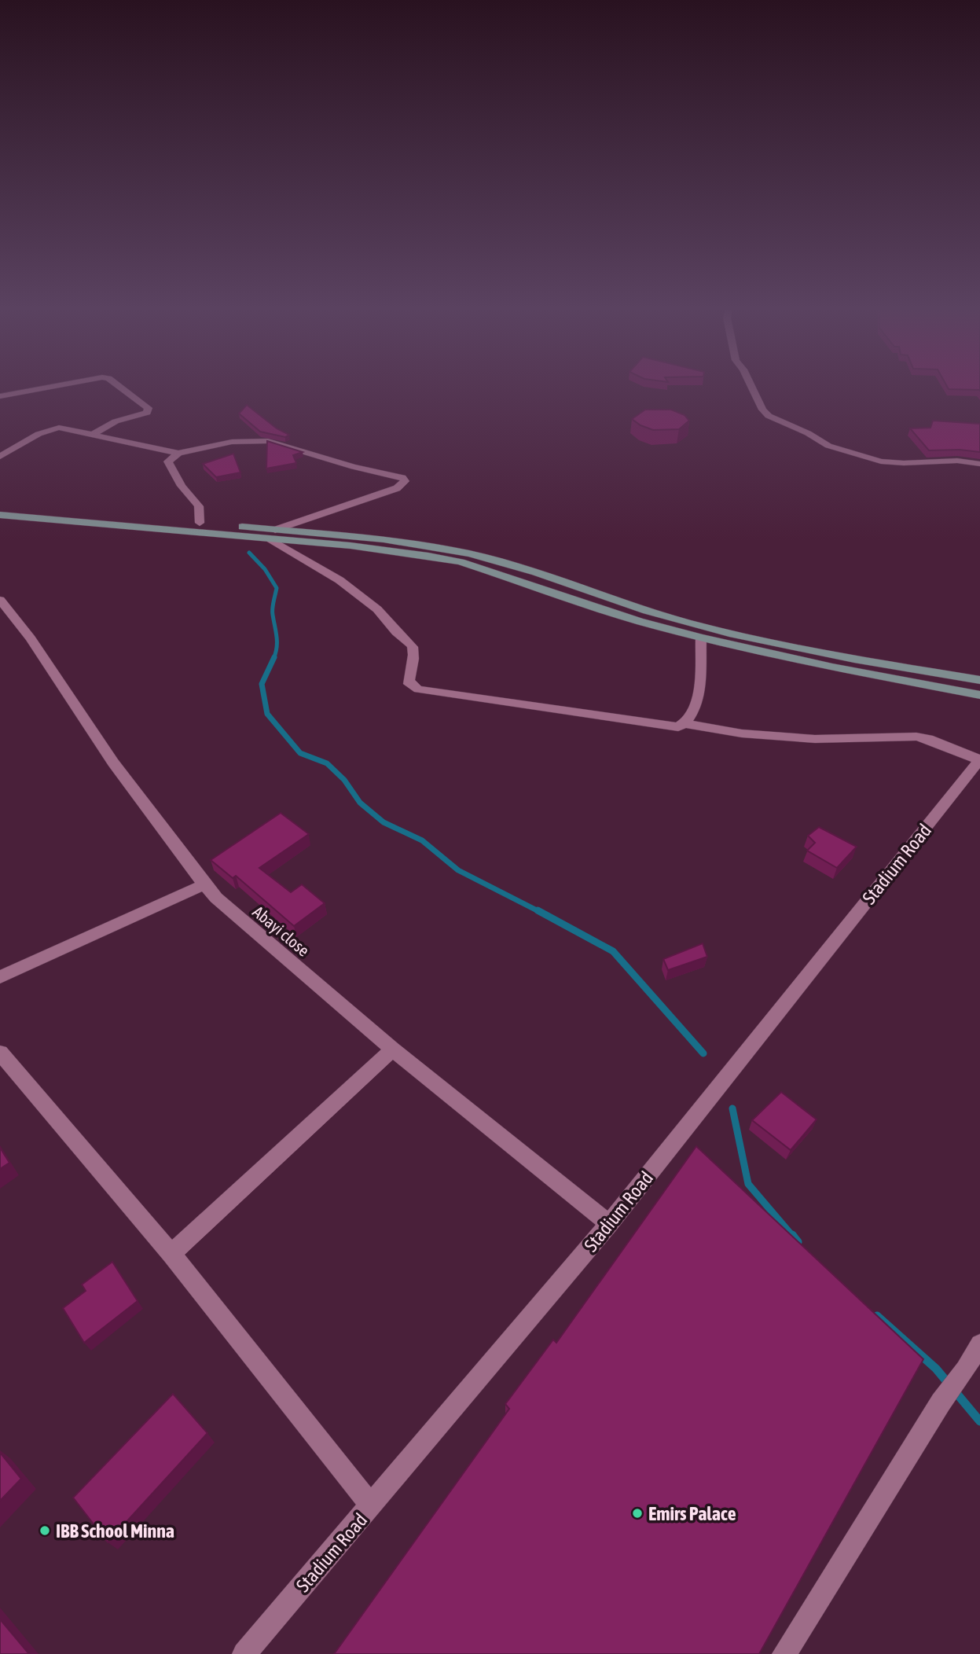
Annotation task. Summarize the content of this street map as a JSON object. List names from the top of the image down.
{
  "streets": {
    "street": ["Stadium Road", "Abayi close"]
  },
  "crossings": [
    ["Stadium Road", "Abayi close"]
  ],
  "places": ["Emirs Palace", "IBB School Minna"]
}
